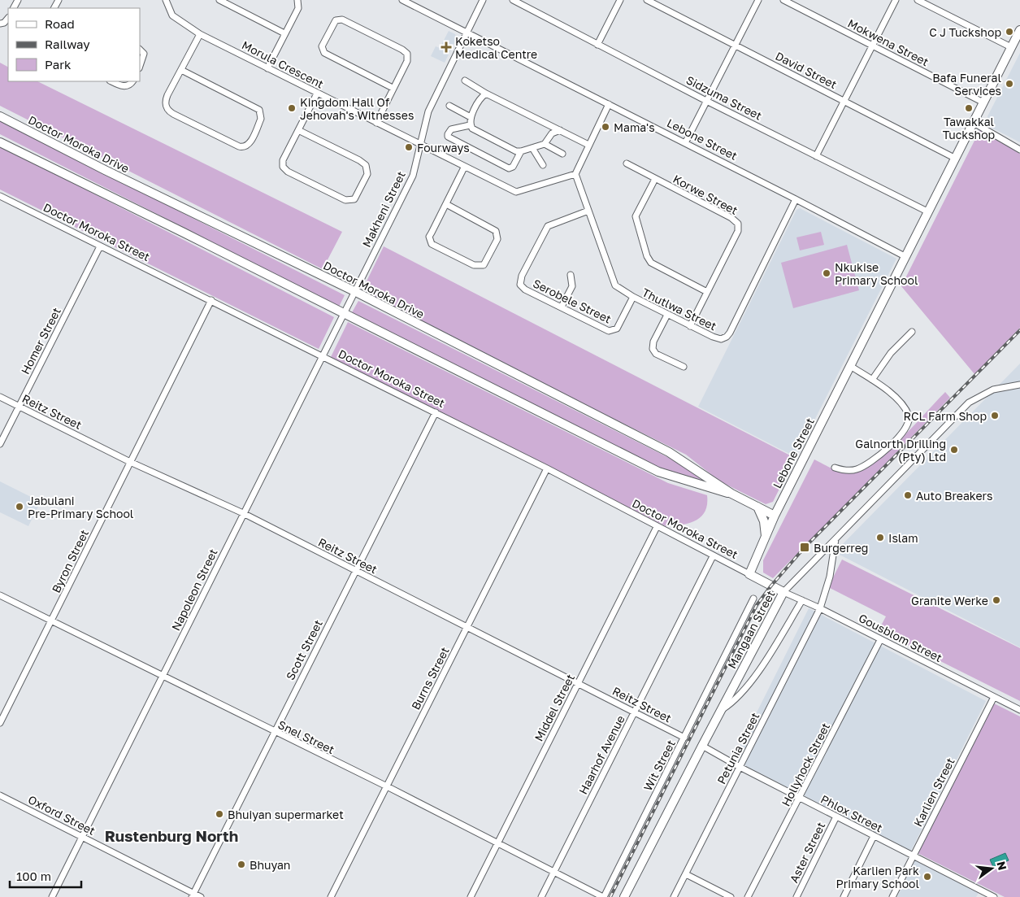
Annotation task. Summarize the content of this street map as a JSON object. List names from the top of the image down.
{
  "streets": {
    "street": [
      "Mokwena Street",
      "Morula Crescent",
      "David Street",
      "Sidzuma Street",
      "Lebone Street",
      "Doctor Moroka Drive",
      "Korwe Street",
      "Makheni Street",
      "Doctor Moroka Street",
      "Serobele Street",
      "Thutlwa Street",
      "Homer Street",
      "Reitz Street",
      "Byron Street",
      "Napoleon Street",
      "Mangaan Street",
      "Gousblom Street",
      "Scott Street",
      "Burns Street",
      "Middel Street",
      "Snel Street",
      "Petunia Street",
      "Haarhof Avenue",
      "Hollyhock Street",
      "Wit Street",
      "Karlien Street",
      "Phlox Street",
      "Oxford Street",
      "Aster Street"
    ]
  },
  "crossings": [
    ["Mokwena Street", "Lebone Street"],
    ["Morula Crescent", "Makheni Street"],
    ["Morula Crescent", "Thutlwa Street"],
    ["David Street", "Lebone Street"],
    ["Sidzuma Street", "Lebone Street"],
    ["Lebone Street", "Doctor Moroka Drive"],
    ["Lebone Street", "Makheni Street"],
    ["Lebone Street", "Doctor Moroka Street"],
    ["Lebone Street", "Thutlwa Street"],
    ["Doctor Moroka Drive", "Makheni Street"],
    ["Doctor Moroka Drive", "Napoleon Street"],
    ["Korwe Street", "Thutlwa Street"],
    ["Makheni Street", "Napoleon Street"],
    ["Doctor Moroka Street", "Homer Street"],
    ["Doctor Moroka Street", "Byron Street"],
    ["Doctor Moroka Street", "Napoleon Street"],
    ["Doctor Moroka Street", "Gousblom Street"],
    ["Doctor Moroka Street", "Scott Street"],
    ["Doctor Moroka Street", "Burns Street"],
    ["Doctor Moroka Street", "Middel Street"],
    ["Doctor Moroka Street", "Haarhof Avenue"],
    ["Serobele Street", "Thutlwa Street"],
    ["Homer Street", "Reitz Street"],
    ["Reitz Street", "Byron Street"],
    ["Reitz Street", "Napoleon Street"],
    ["Reitz Street", "Scott Street"],
    ["Reitz Street", "Burns Street"],
    ["Reitz Street", "Middel Street"],
    ["Reitz Street", "Haarhof Avenue"],
    ["Reitz Street", "Wit Street"],
    ["Byron Street", "Snel Street"],
    ["Napoleon Street", "Snel Street"],
    ["Napoleon Street", "Oxford Street"],
    ["Mangaan Street", "Gousblom Street"],
    ["Mangaan Street", "Petunia Street"],
    ["Mangaan Street", "Phlox Street"],
    ["Gousblom Street", "Petunia Street"],
    ["Gousblom Street", "Hollyhock Street"],
    ["Gousblom Street", "Karlien Street"],
    ["Scott Street", "Snel Street"],
    ["Scott Street", "Oxford Street"],
    ["Burns Street", "Snel Street"],
    ["Middel Street", "Snel Street"],
    ["Snel Street", "Haarhof Avenue"],
    ["Snel Street", "Wit Street"],
    ["Petunia Street", "Phlox Street"],
    ["Hollyhock Street", "Phlox Street"],
    ["Karlien Street", "Phlox Street"],
    ["Phlox Street", "Aster Street"]
  ],
  "districts": ["Rustenburg North"],
  "places": {
    "other": [
      "C J Tuckshop",
      "Bafa Funeral Services",
      "Kingdom Hall Of Jehovah's Witnesses",
      "Tawakkal Tuckshop",
      "Mama's",
      "Fourways",
      "Nkukise Primary School",
      "RCL Farm Shop",
      "Galnorth Drilling (Pty) Ltd",
      "Auto Breakers",
      "Jabulani Pre-Primary School",
      "Islam",
      "Granite Werke",
      "Bhuiyan supermarket",
      "Bhuyan",
      "Karlien Park Primary School"
    ],
    "health": ["Koketso Medical Centre"],
    "transit": ["Burgerreg"]
  },
  "legend": ["Road", "Railway", "Park"],
  "scale_bar": "100 m",
  "north": "right"
}
